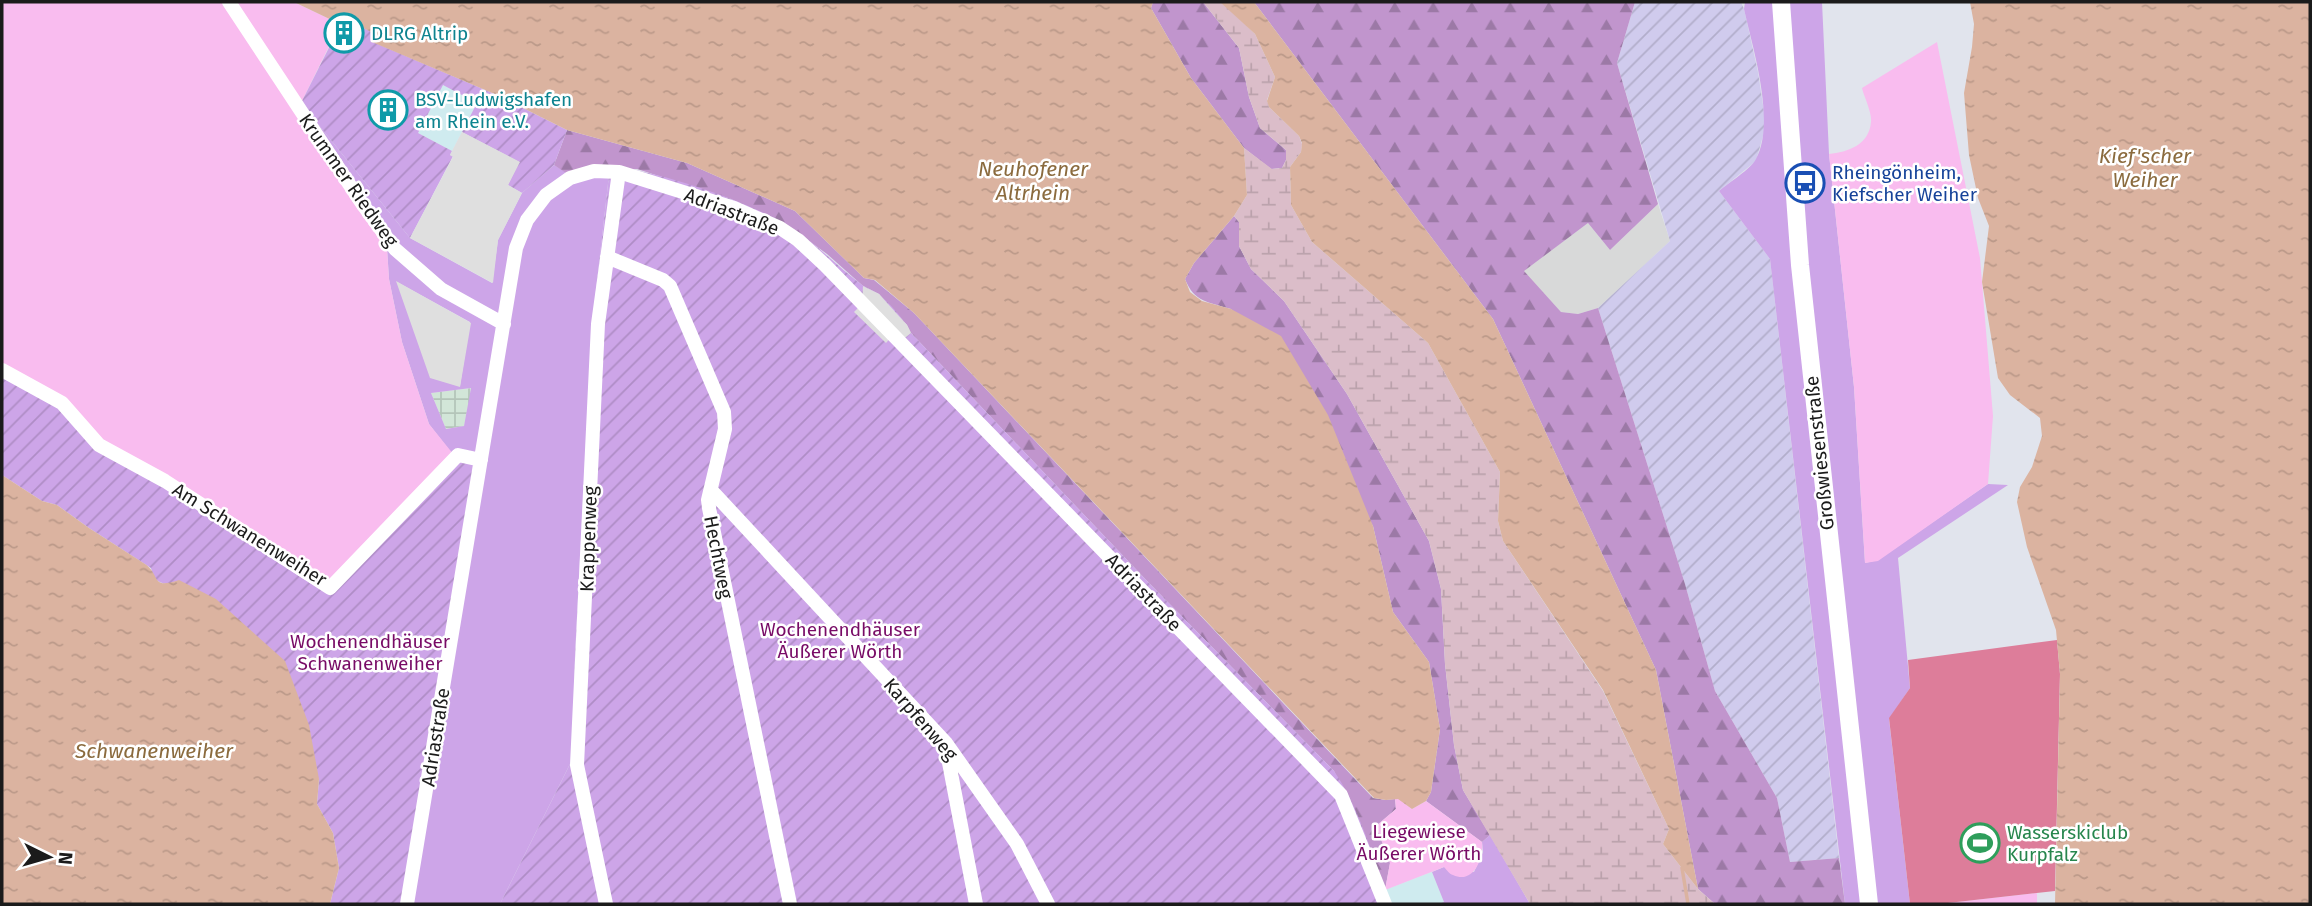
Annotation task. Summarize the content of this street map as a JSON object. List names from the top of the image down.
{
  "streets": {
    "street": [
      "Krummer Riedweg",
      "Adriastraße",
      "Großwiesenstraße",
      "Am Schwanenweiher",
      "Krappenweg",
      "Hechtweg",
      "Karpfenweg"
    ]
  },
  "crossings": [
    ["Krummer Riedweg", "Adriastraße"],
    ["Adriastraße", "Am Schwanenweiher"],
    ["Adriastraße", "Krappenweg"],
    ["Krappenweg", "Hechtweg"],
    ["Hechtweg", "Karpfenweg"]
  ],
  "water": ["Kief'scher Weiher", "Neuhofener Altrhein", "Schwanenweiher"],
  "parks": ["Wochenendhäuser Äußerer Wörth", "Wochenendhäuser Schwanenweiher", "Liegewiese Äußerer Wörth"],
  "places": {
    "building": ["DLRG Altrip", "BSV-Ludwigshafen am Rhein e.V."],
    "bus stop": ["Rheingönheim, Kiefscher Weiher"],
    "sports": ["Wasserskiclub Kurpfalz"]
  },
  "north": "right"
}
